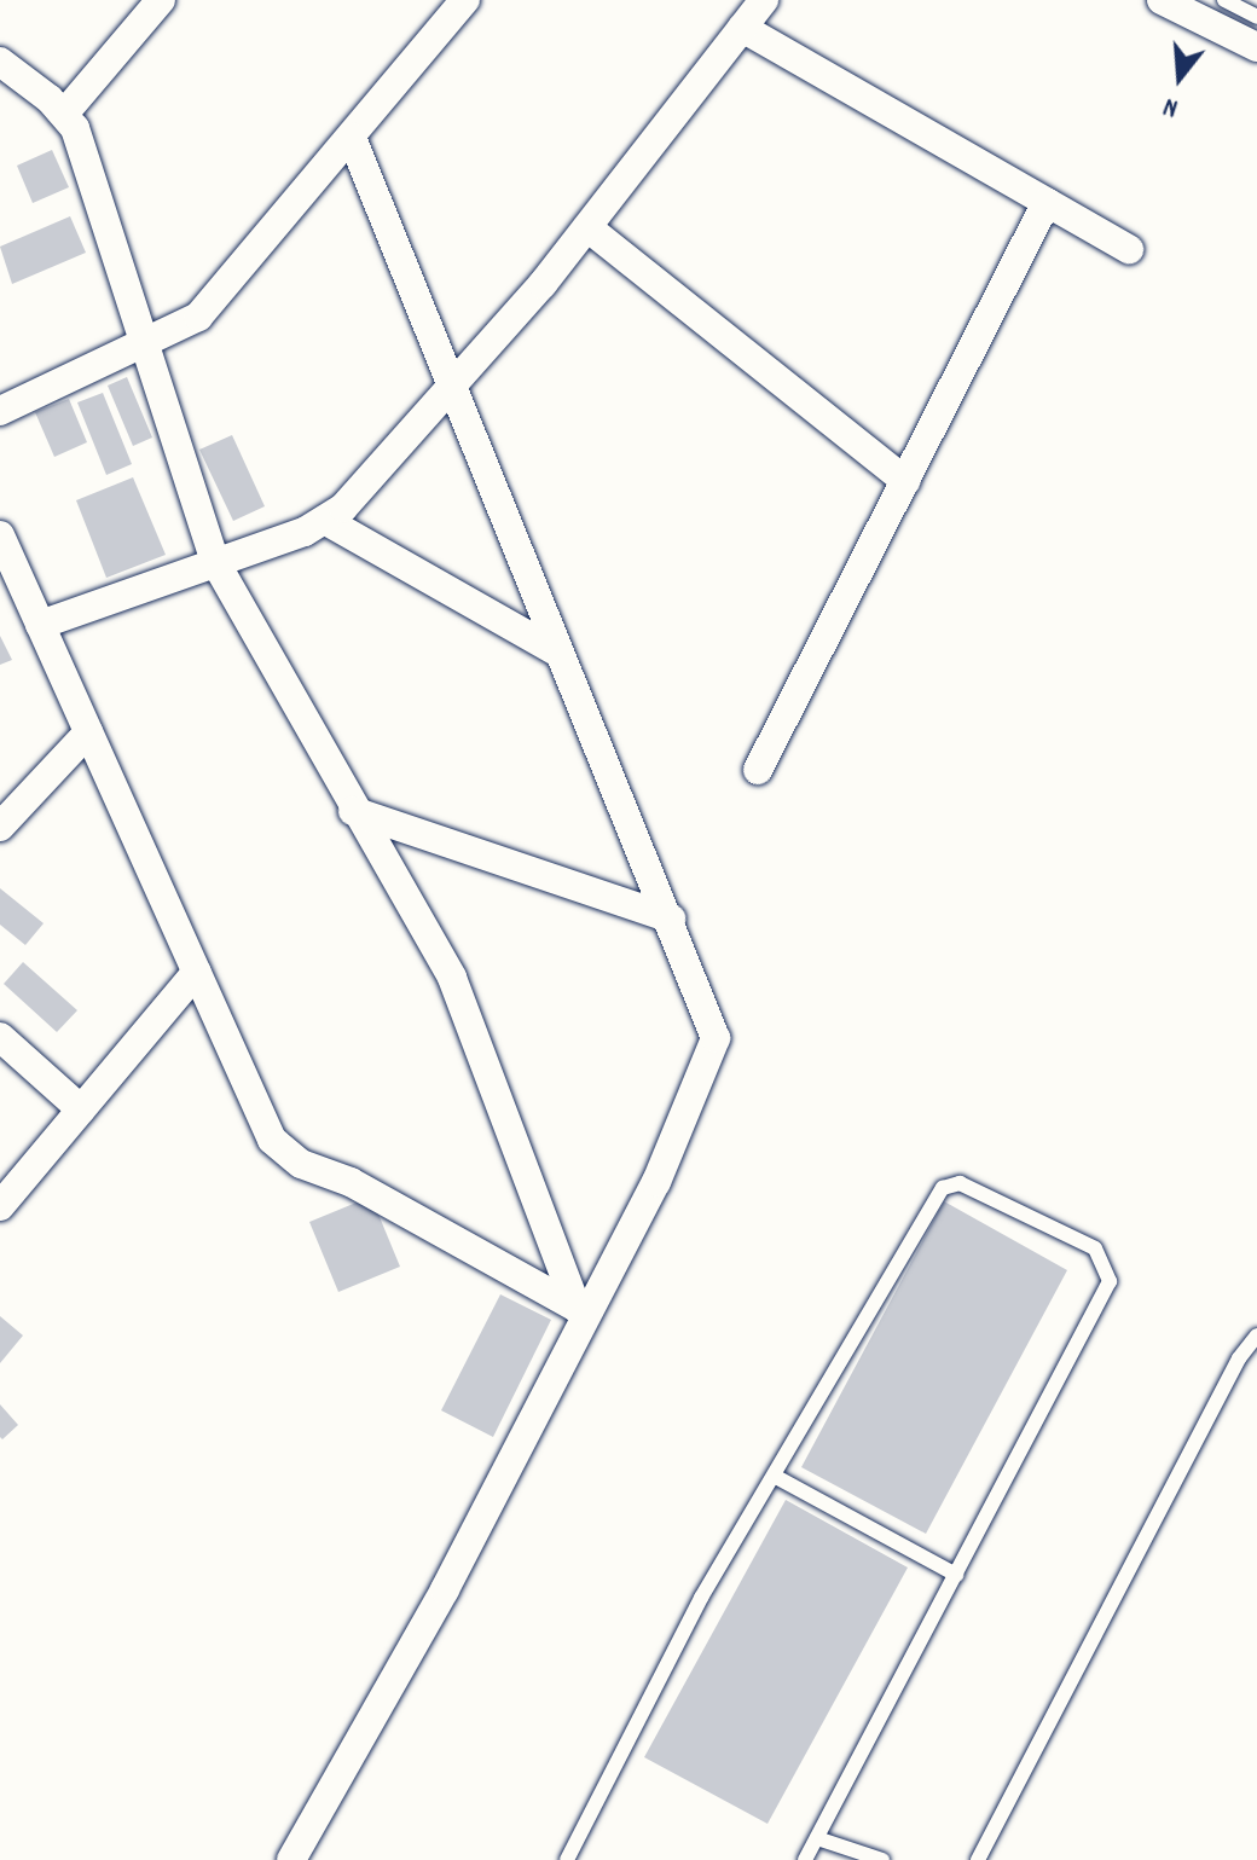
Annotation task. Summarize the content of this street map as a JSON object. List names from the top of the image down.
{
  "north": "bottom"
}
